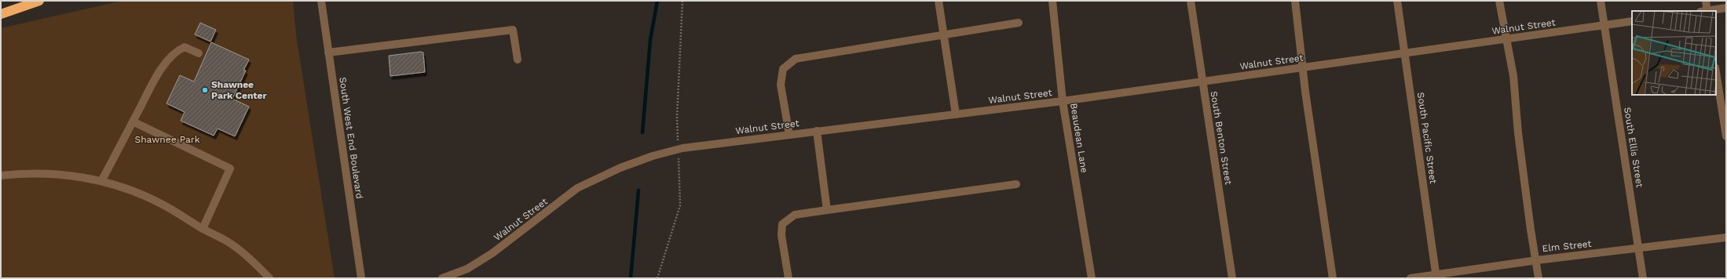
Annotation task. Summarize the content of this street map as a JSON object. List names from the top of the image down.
{
  "streets": {
    "street": [
      "Walnut Street",
      "South West End Boulevard",
      "Beaudean Lane",
      "South Benton Street",
      "South Pacific Street",
      "South Ellis Street",
      "Elm Street"
    ]
  },
  "crossings": [
    ["Walnut Street", "Beaudean Lane"],
    ["Walnut Street", "South Benton Street"],
    ["Walnut Street", "South Pacific Street"],
    ["Walnut Street", "South Ellis Street"],
    ["South Pacific Street", "Elm Street"],
    ["South Ellis Street", "Elm Street"]
  ],
  "parks": ["Shawnee Park"],
  "places": ["Shawnee Park Center"]
}
